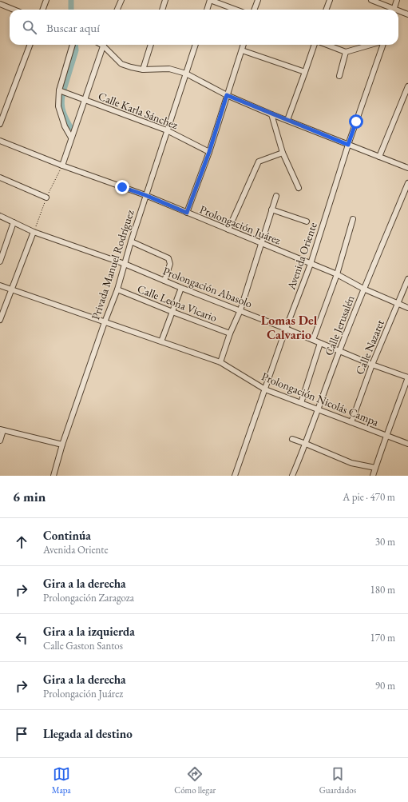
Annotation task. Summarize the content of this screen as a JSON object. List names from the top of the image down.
{
  "streets": {
    "street": [
      "Calle Karla Sánchez",
      "Prolongación Juárez",
      "Avenida Oriente",
      "Privada Manuel Rodríguez",
      "Prolongación Abasolo",
      "Calle Leona Vicario",
      "Calle Jerusalén",
      "Calle Nazaret",
      "Prolongación Nicolás Campa"
    ]
  },
  "crossings": [
    ["Calle Karla Sánchez", "Privada Manuel Rodríguez"],
    ["Prolongación Juárez", "Avenida Oriente"],
    ["Prolongación Juárez", "Privada Manuel Rodríguez"],
    ["Prolongación Juárez", "Calle Jerusalén"],
    ["Prolongación Juárez", "Calle Nazaret"],
    ["Avenida Oriente", "Prolongación Abasolo"],
    ["Avenida Oriente", "Prolongación Nicolás Campa"],
    ["Privada Manuel Rodríguez", "Prolongación Abasolo"],
    ["Privada Manuel Rodríguez", "Calle Leona Vicario"],
    ["Privada Manuel Rodríguez", "Prolongación Nicolás Campa"],
    ["Prolongación Abasolo", "Calle Jerusalén"],
    ["Prolongación Abasolo", "Calle Nazaret"],
    ["Calle Jerusalén", "Prolongación Nicolás Campa"],
    ["Calle Nazaret", "Prolongación Nicolás Campa"]
  ],
  "districts": ["Lomas Del Calvario"],
  "page": {
    "search": "Buscar aquí",
    "heading": ["6 min", "A pie · 470 m"],
    "list": [
      ["Continúa", "Avenida Oriente", "30 m"],
      ["Gira a la derecha", "Prolongación Zaragoza", "180 m"],
      ["Gira a la izquierda", "Calle Gaston Santos", "170 m"],
      ["Gira a la derecha", "Prolongación Juárez", "90 m"],
      "Llegada al destino"
    ],
    "nav": ["Mapa", "Cómo llegar", "Guardados"]
  }
}
